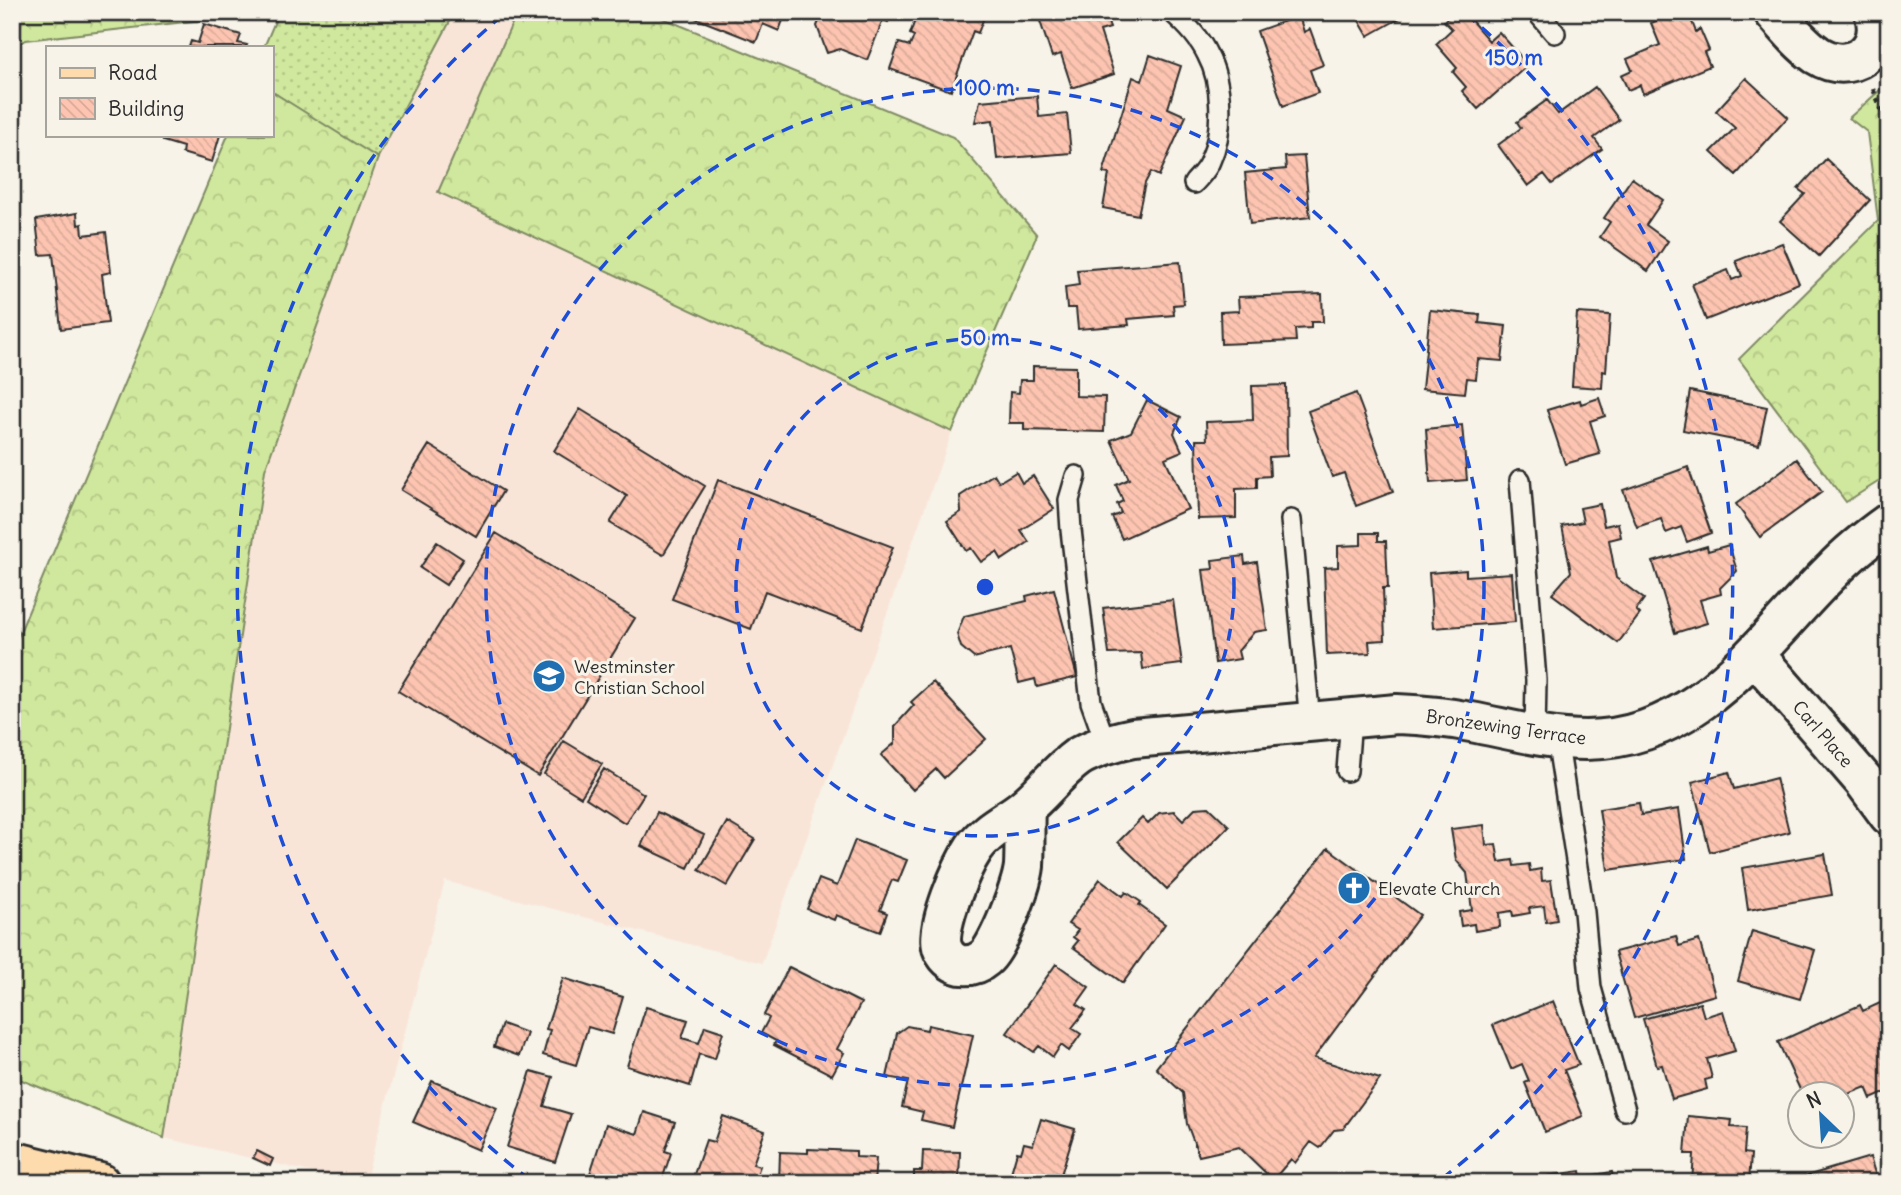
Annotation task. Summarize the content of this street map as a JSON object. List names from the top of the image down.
{
  "streets": {
    "street": ["Bronzewing Terrace", "Carl Place"]
  },
  "crossings": [
    ["Bronzewing Terrace", "Carl Place"]
  ],
  "places": {
    "school or university": ["Westminster Christian School"],
    "church": ["Elevate Church"]
  },
  "legend": ["Road", "Building"],
  "north": "top left",
  "rings": ["150 m", "100 m", "50 m"]
}
